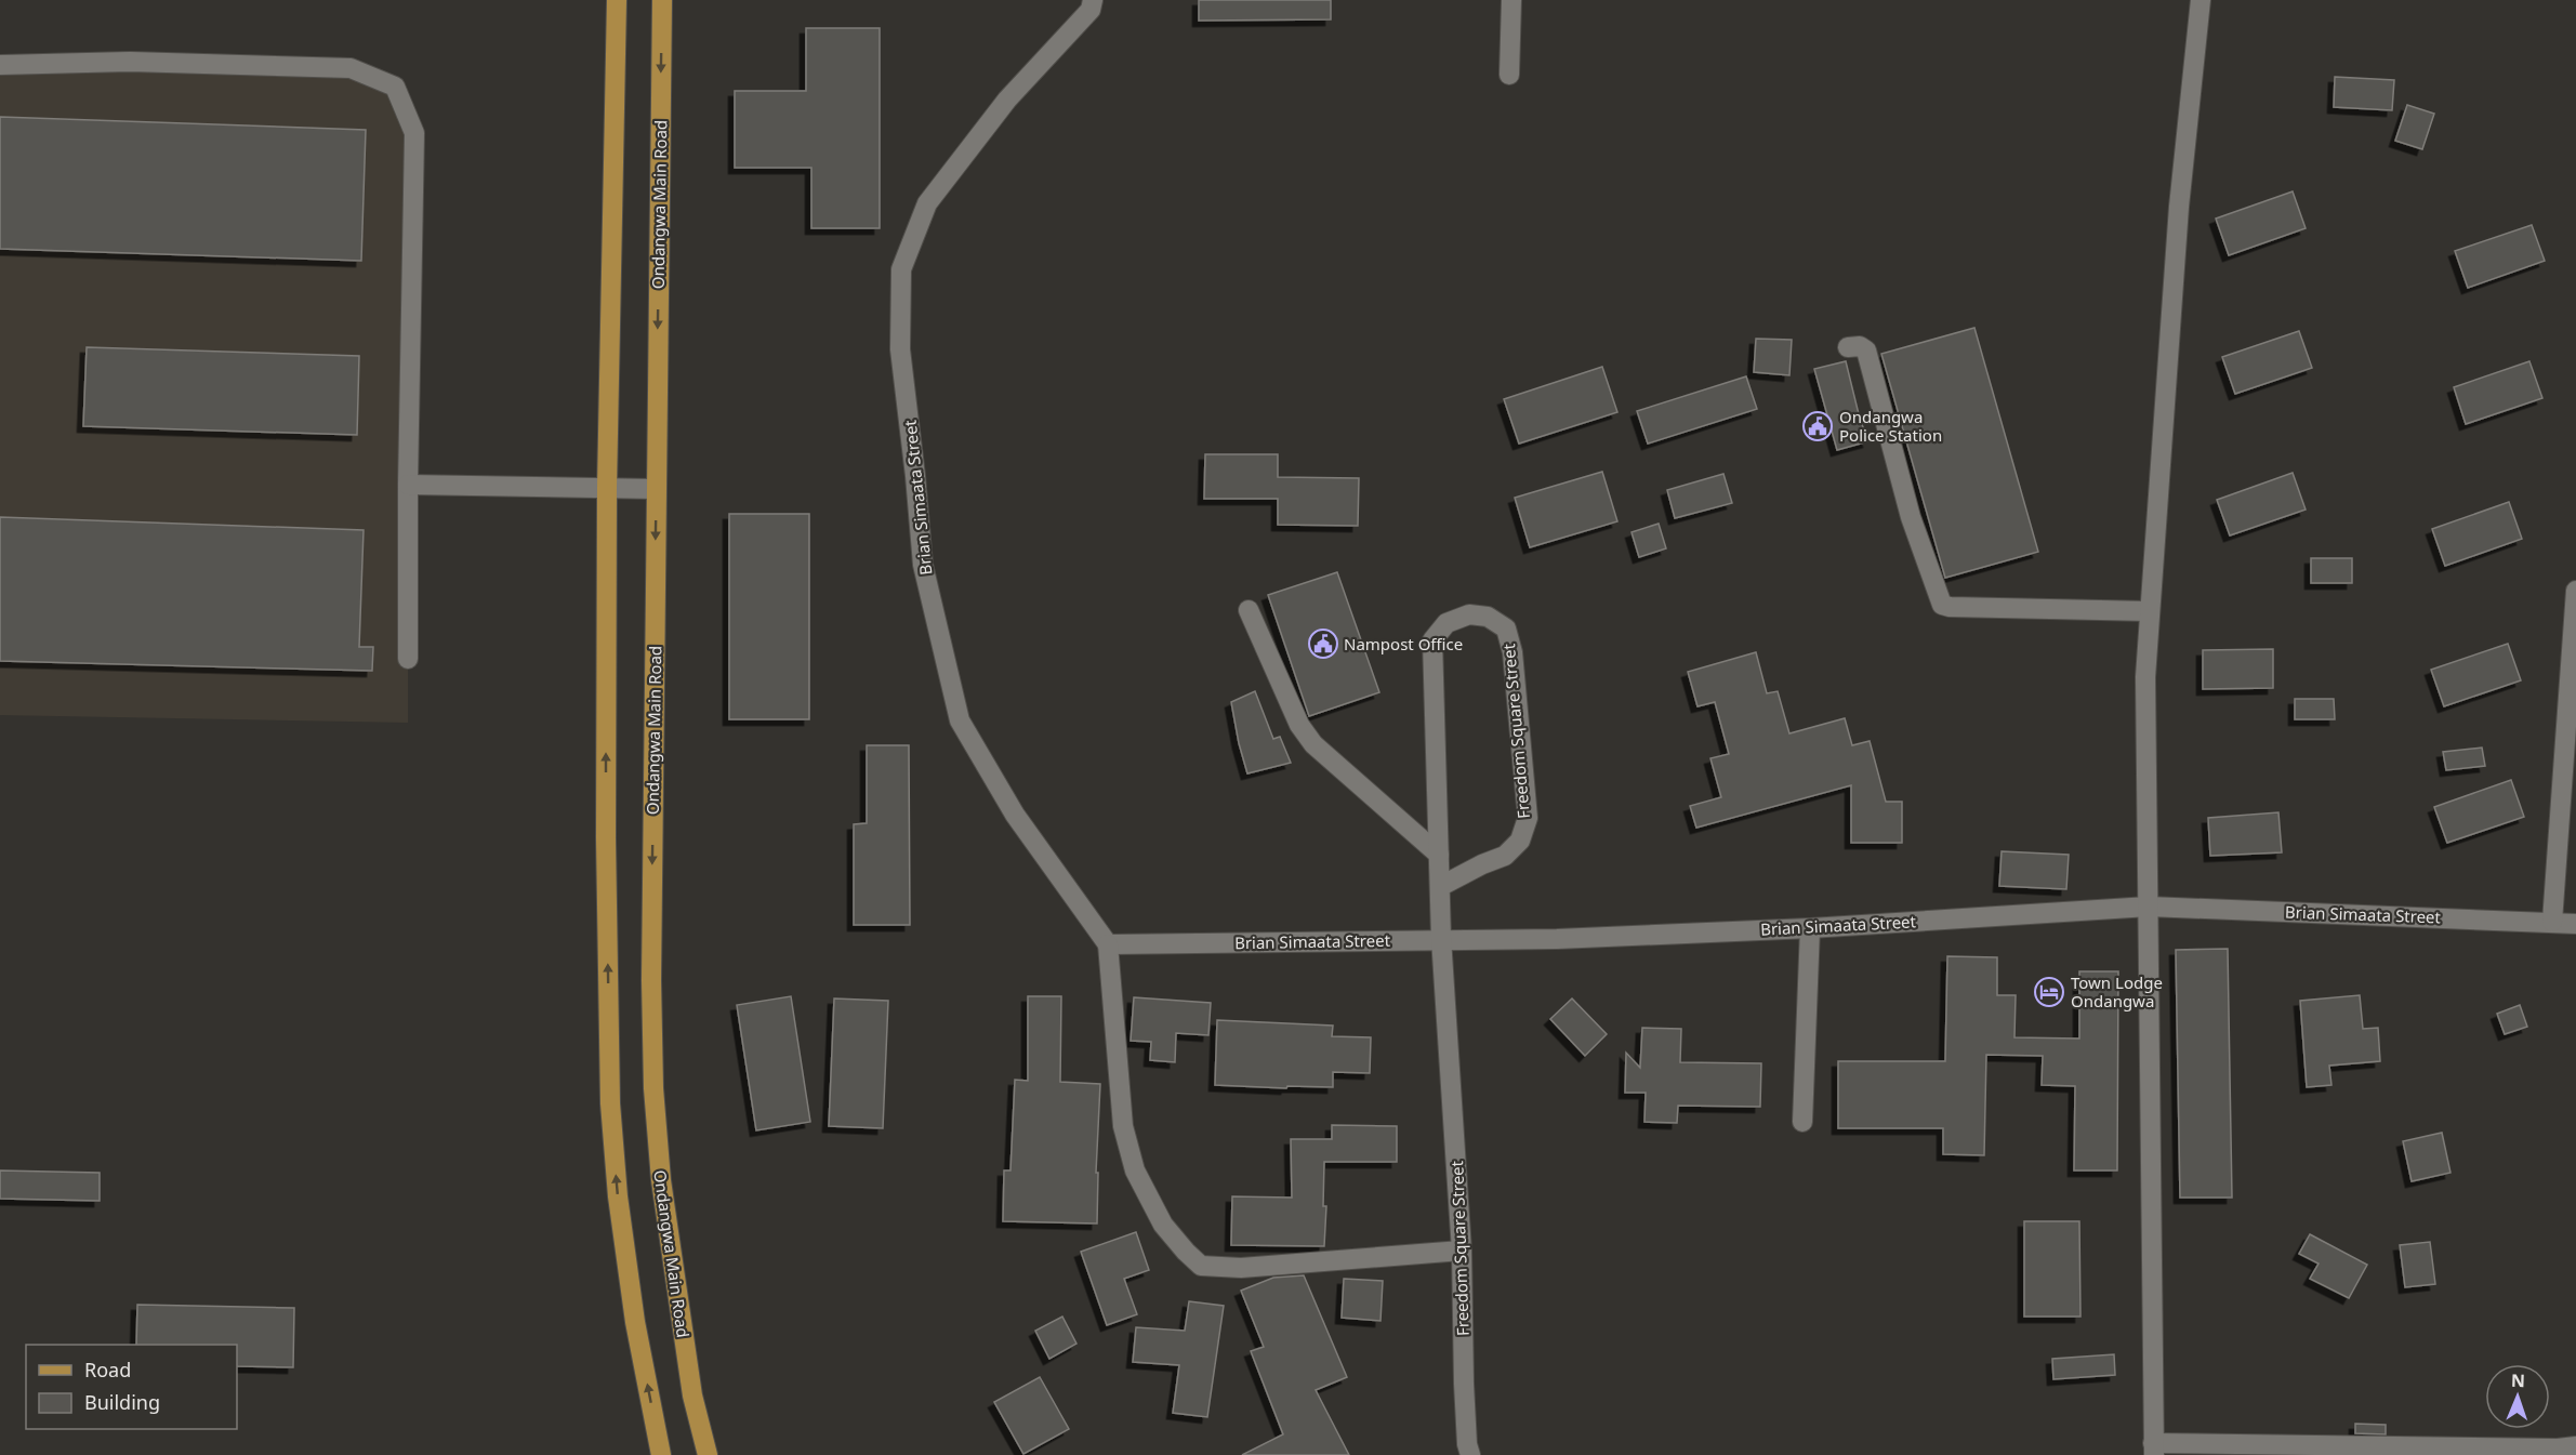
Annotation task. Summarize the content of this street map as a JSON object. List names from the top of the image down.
{
  "streets": {
    "main road": ["Ondangwa Main Road"],
    "street": ["Brian Simaata Street", "Freedom Square Street"]
  },
  "crossings": [
    ["Brian Simaata Street", "Freedom Square Street"]
  ],
  "places": {
    "public building": ["Ondangwa Police Station", "Nampost Office"],
    "hotel": ["Town Lodge Ondangwa"]
  },
  "legend": ["Road", "Building"],
  "north": "top"
}
